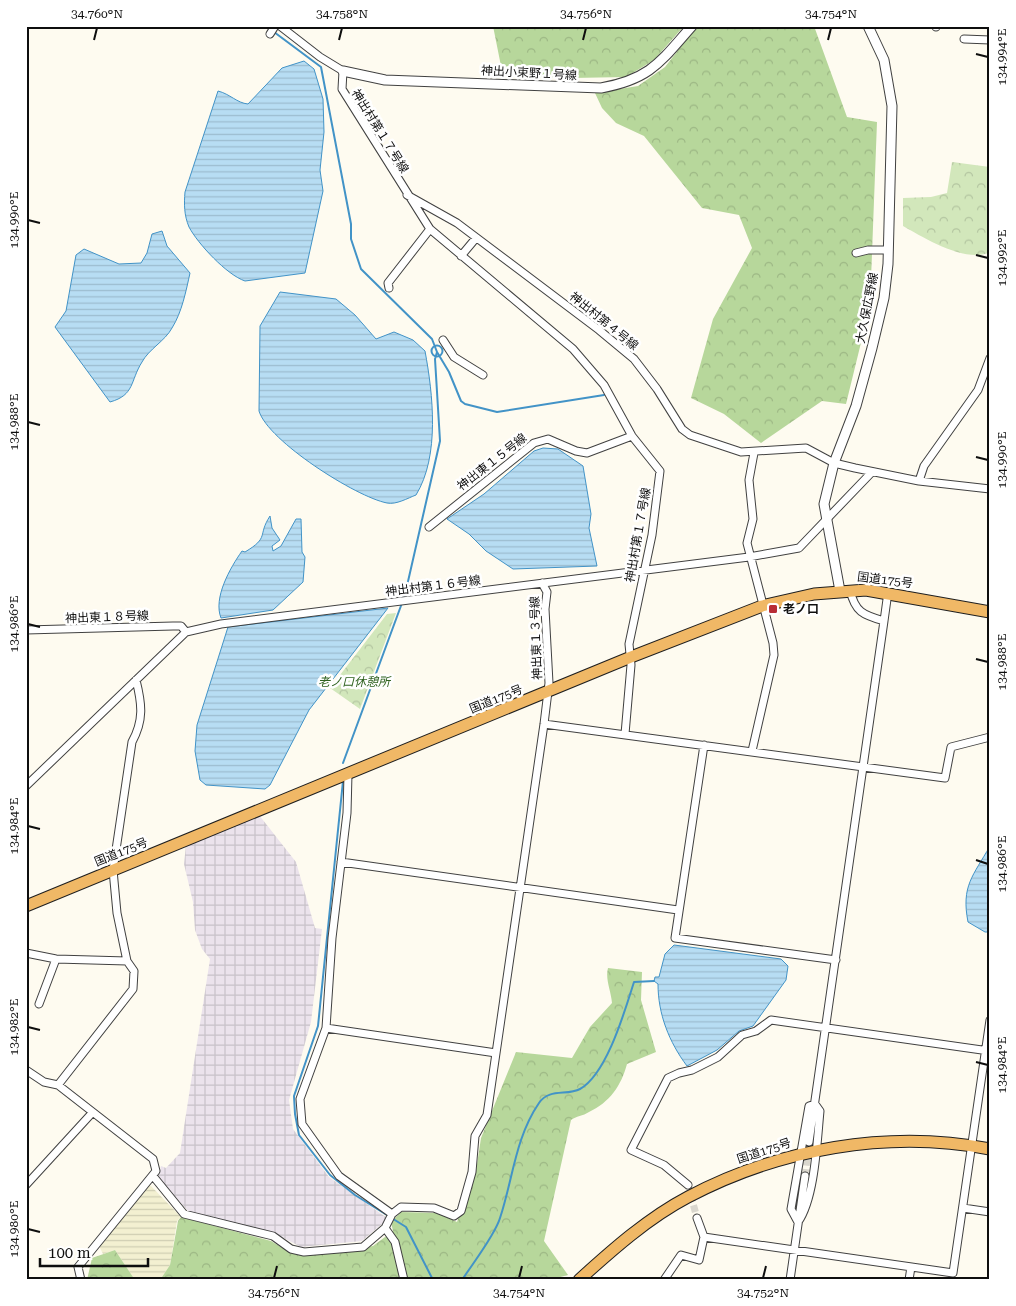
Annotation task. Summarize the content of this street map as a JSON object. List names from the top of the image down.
{
  "streets": {
    "highway": ["国道175号"],
    "street": [
      "神出小束野１号線",
      "神出村第１７号線",
      "大久保広野線",
      "神出村第４号線",
      "神出東１５号線",
      "神出村第１６号線",
      "神出東１８号線",
      "神出東１３号線"
    ]
  },
  "crossings": [
    ["神出小束野１号線", "神出村第１７号線"],
    ["神出村第１７号線", "神出村第４号線"],
    ["神出村第１７号線", "神出東１５号線"],
    ["神出村第１７号線", "国道175号"],
    ["神出村第１７号線", "神出村第１６号線"],
    ["大久保広野線", "神出村第４号線"],
    ["大久保広野線", "国道175号"],
    ["大久保広野線", "神出村第１６号線"],
    ["神出村第４号線", "神出村第１６号線"],
    ["国道175号", "神出東１３号線"],
    ["神出村第１６号線", "神出東１８号線"],
    ["神出村第１６号線", "神出東１３号線"]
  ],
  "parks": ["老ノ口休憩所"],
  "places": {
    "transit": ["老ノ口"]
  },
  "scale_bar": "100 m",
  "coordinates": [
    "34.760°N",
    "34.758°N",
    "34.756°N",
    "34.754°N",
    "134.994°E",
    "134.990°E",
    "134.992°E",
    "134.988°E",
    "134.986°E",
    "134.984°E",
    "134.982°E",
    "134.980°E",
    "34.752°N"
  ]
}
